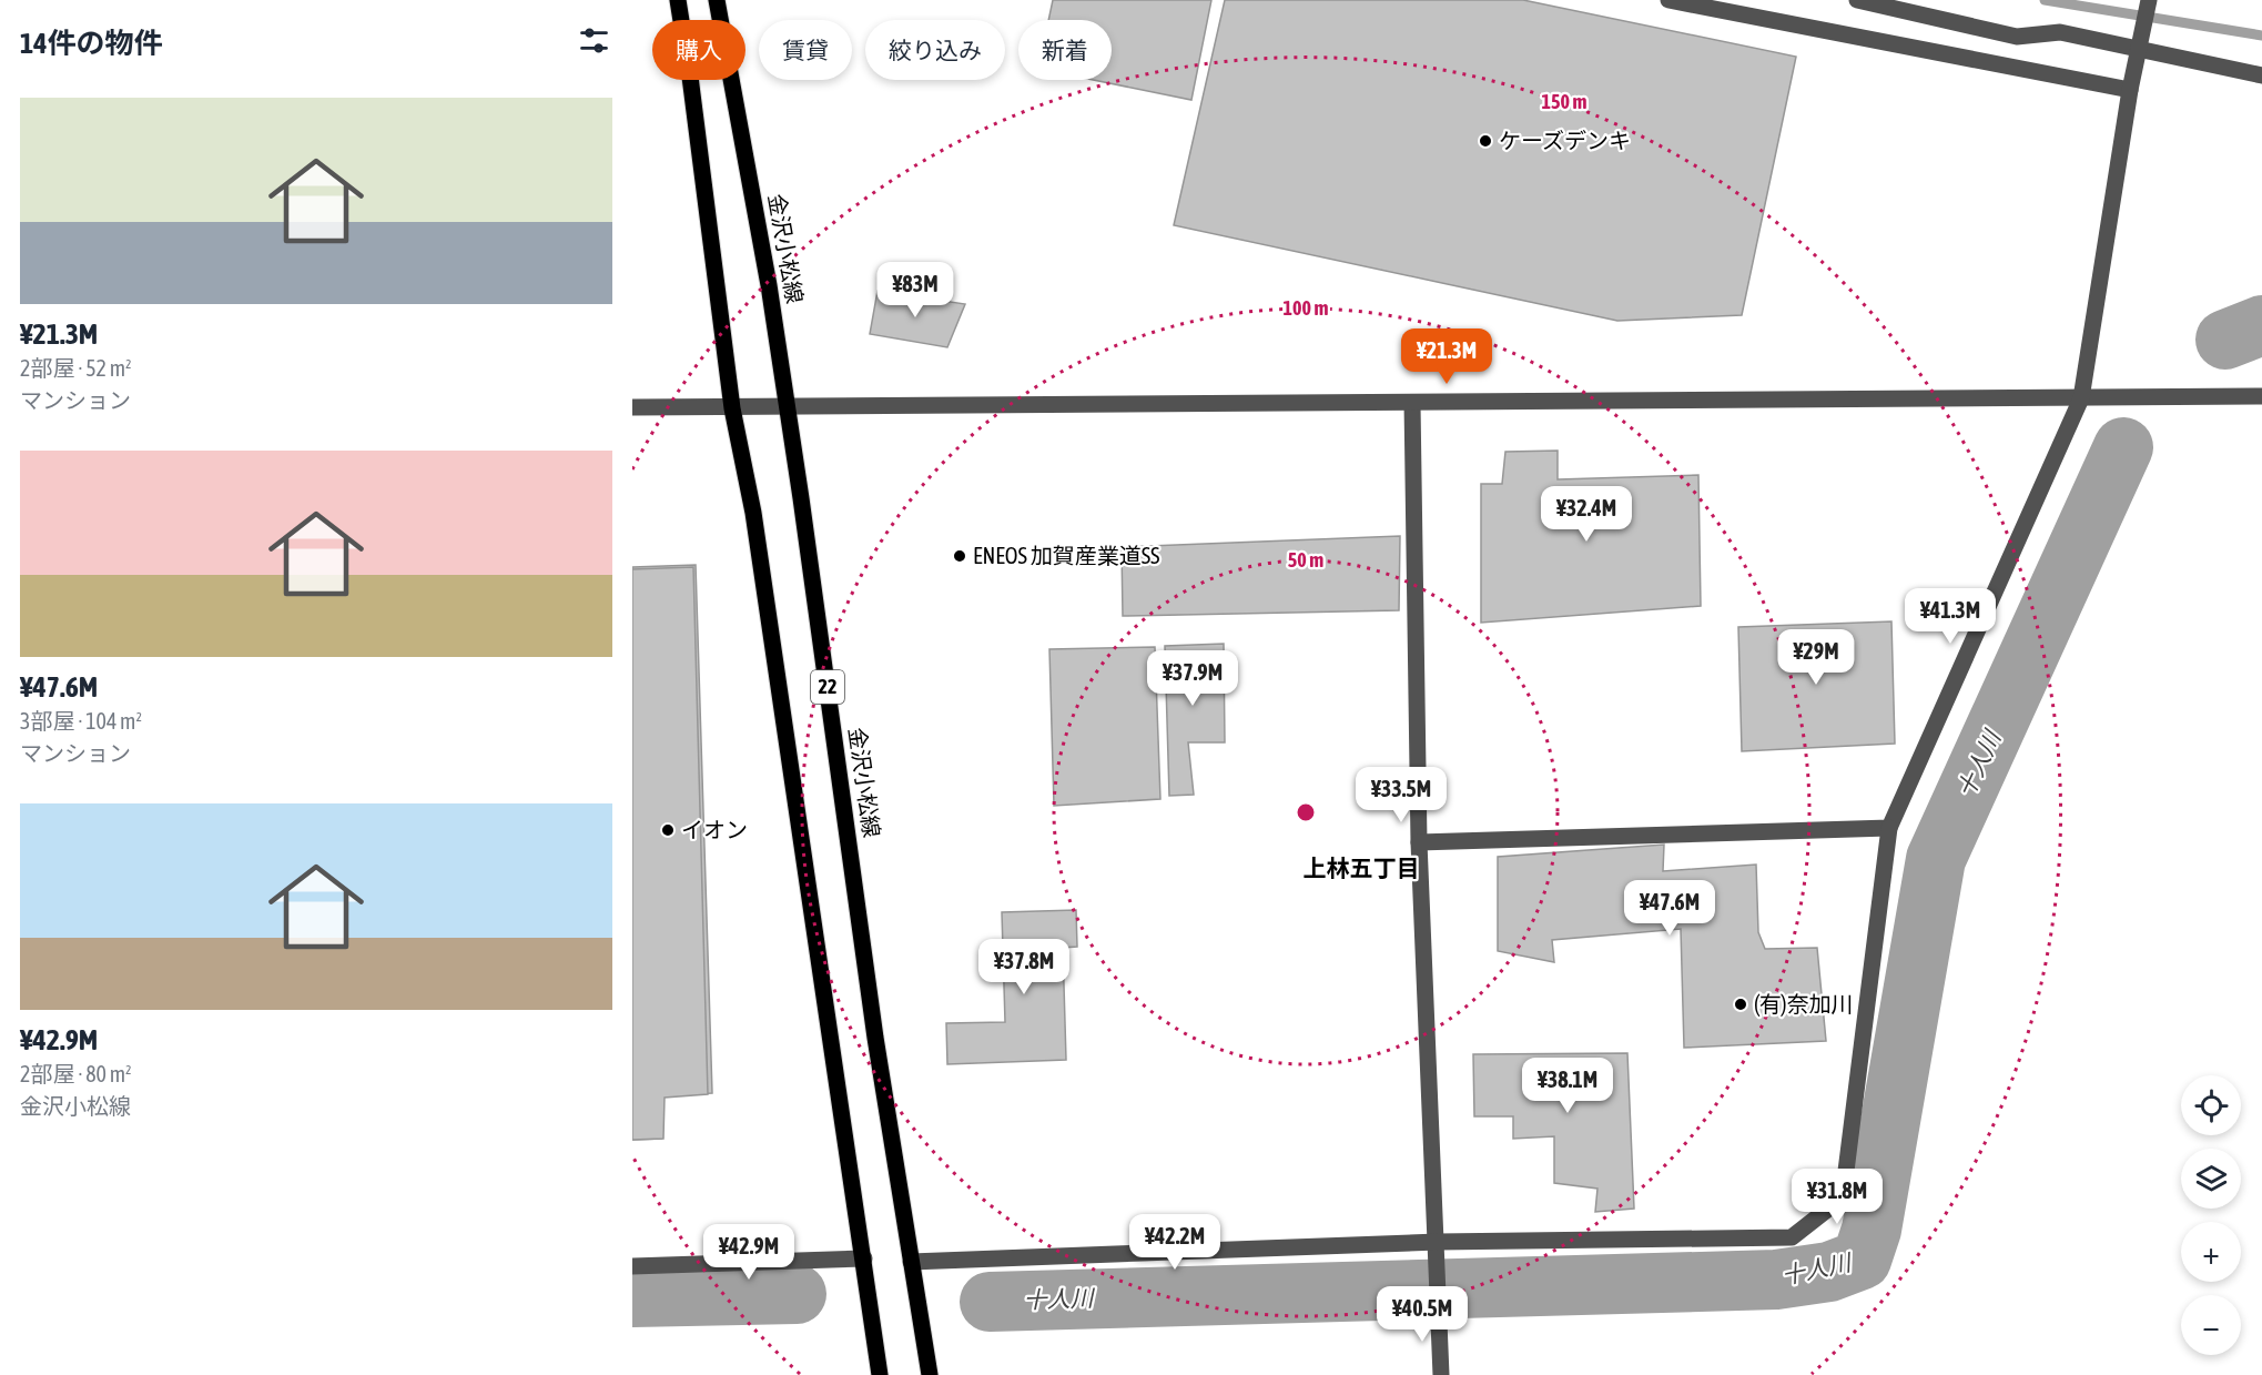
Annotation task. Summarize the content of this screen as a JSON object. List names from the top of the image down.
{
  "streets": {
    "main road": ["金沢小松線", "22"]
  },
  "districts": ["上林五丁目"],
  "water": ["十人川"],
  "places": [
    "ケーズデンキ",
    "ENEOS 加賀産業道SS",
    "イオン",
    "(有)奈加川"
  ],
  "page": {
    "heading": "14件の物件",
    "chip": [
      "購入",
      "賃貸",
      "絞り込み",
      "新着"
    ],
    "list": [
      {
        "name": "¥21.3M",
        "note": "2部屋 · 52 m² · マンション"
      },
      {
        "name": "¥47.6M",
        "note": "3部屋 · 104 m² · マンション"
      },
      {
        "name": "¥42.9M",
        "note": "2部屋 · 80 m² · 金沢小松線"
      }
    ],
    "price": [
      "¥83M",
      "¥21.3M",
      "¥32.4M",
      "¥41.3M",
      "¥29M",
      "¥37.9M",
      "¥33.5M",
      "¥47.6M",
      "¥37.8M",
      "¥38.1M",
      "¥31.8M",
      "¥42.2M",
      "¥42.9M",
      "¥40.5M"
    ],
    "map_buttons": ["+", "−"]
  },
  "rings": ["150 m", "100 m", "50 m"]
}
